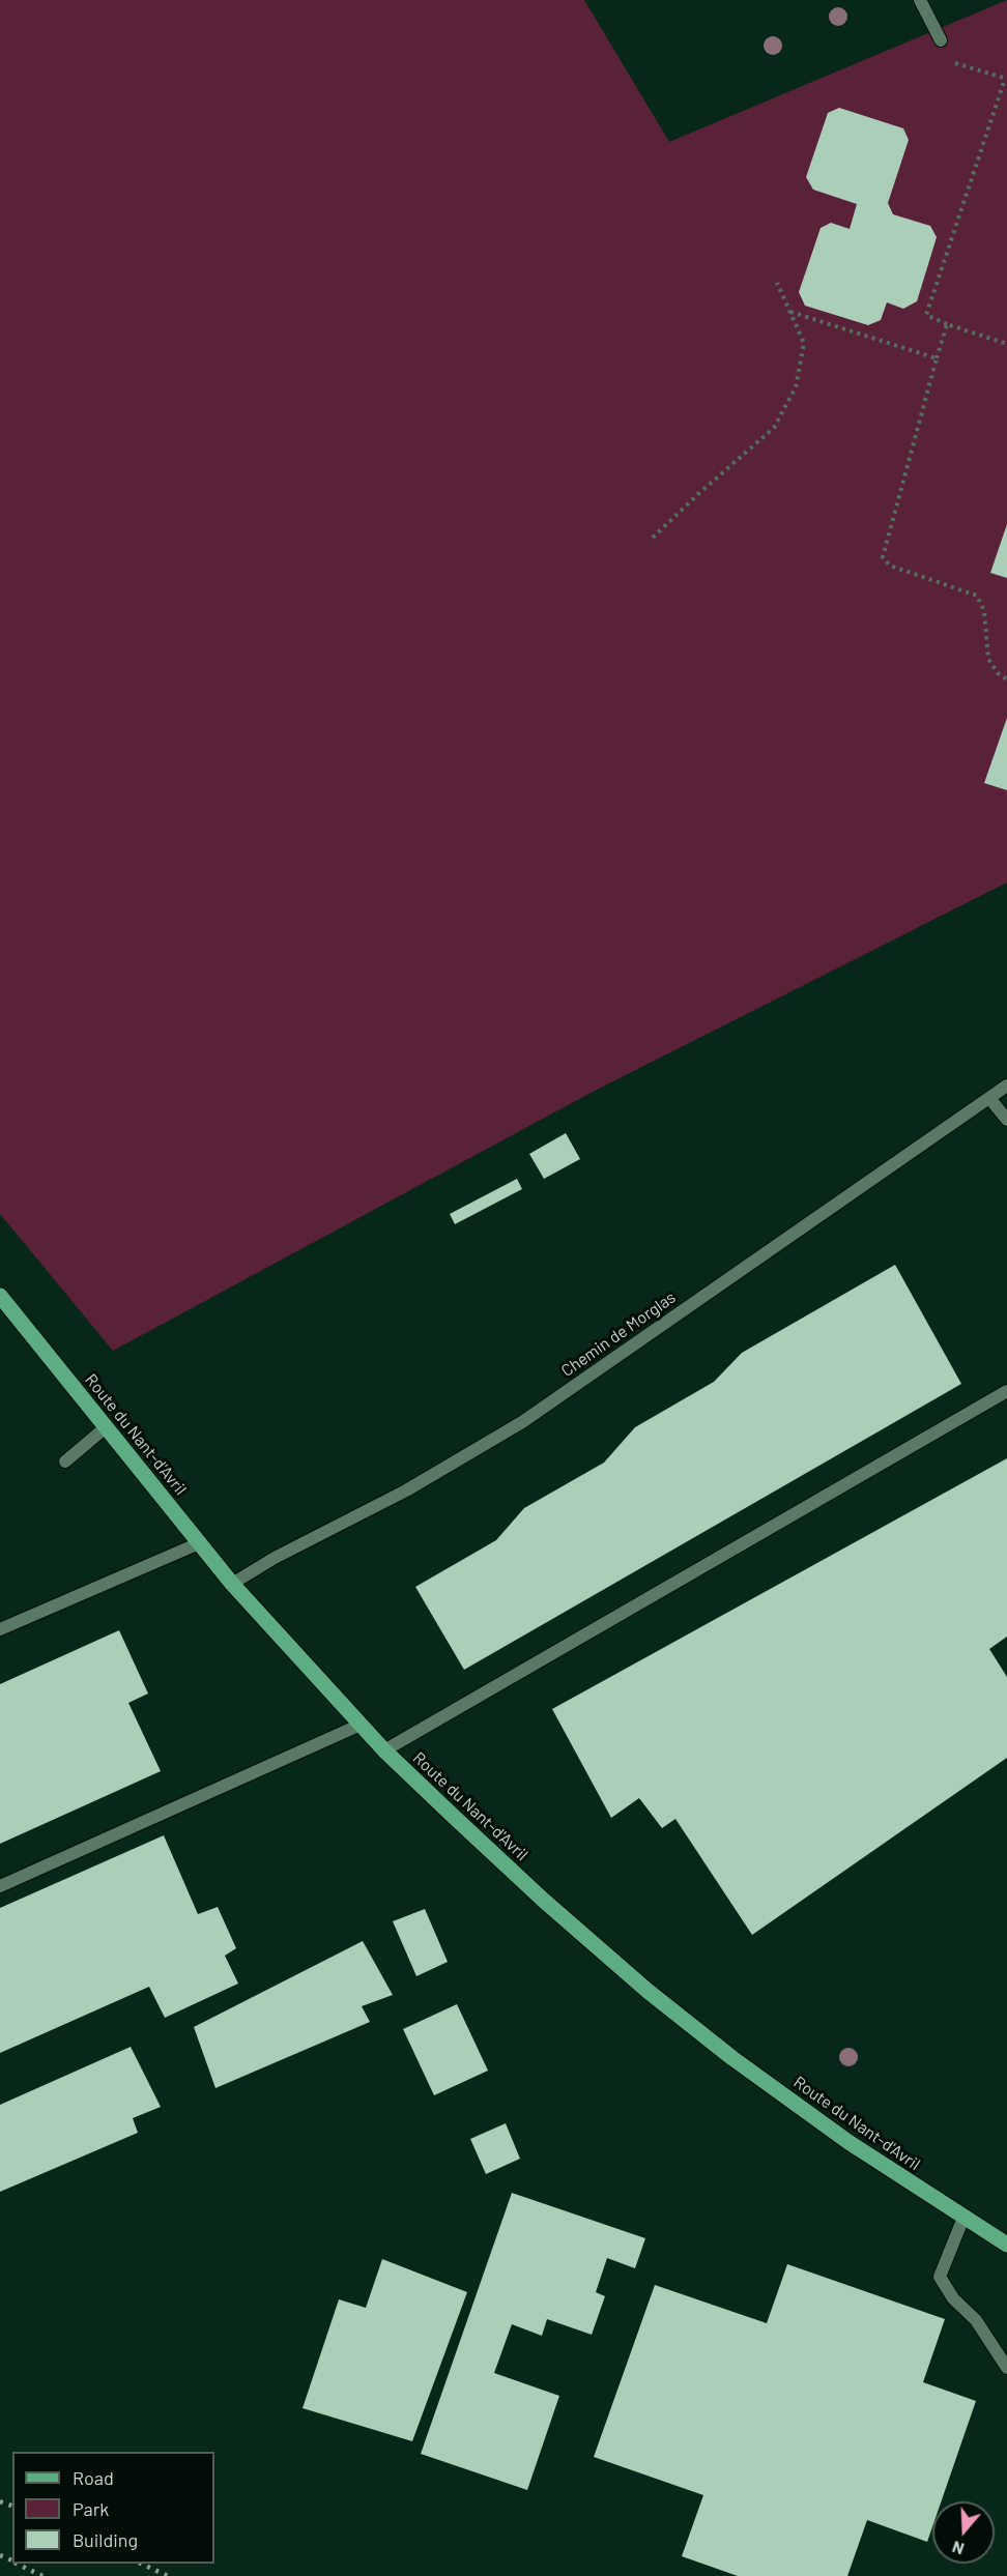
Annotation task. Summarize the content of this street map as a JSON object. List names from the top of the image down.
{
  "streets": {
    "main road": ["Route du Nant-d'Avril"],
    "street": ["Chemin de Morglas"]
  },
  "crossings": [
    ["Chemin de Morglas", "Route du Nant-d'Avril"]
  ],
  "legend": ["Road", "Park", "Building"],
  "north": "bottom"
}
